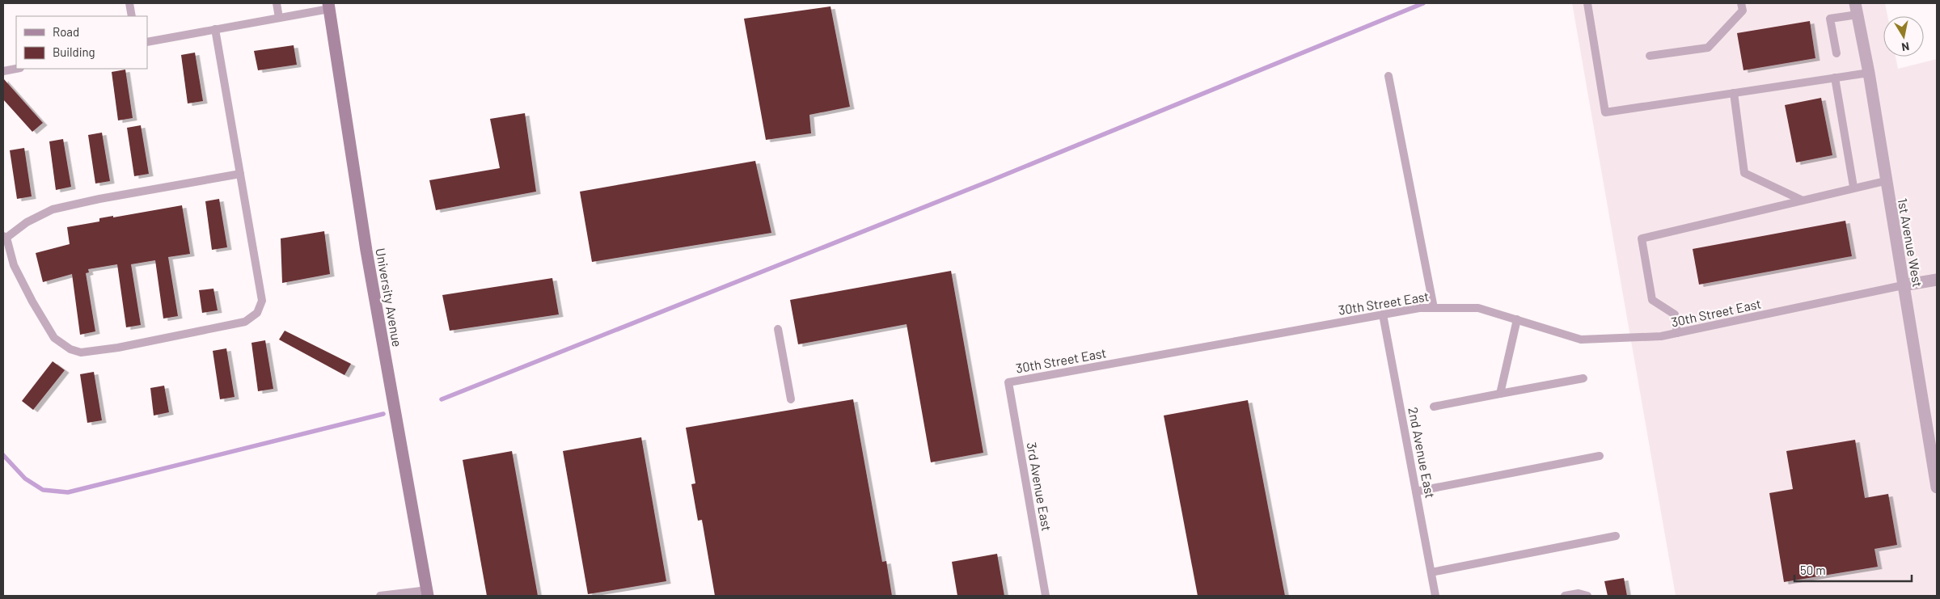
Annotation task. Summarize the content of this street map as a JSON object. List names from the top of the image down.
{
  "streets": {
    "street": ["1st Avenue West", "University Avenue"],
    "lane": ["30th Street East", "2nd Avenue East", "3rd Avenue East"]
  },
  "crossings": [
    ["1st Avenue West", "30th Street East"],
    ["30th Street East", "2nd Avenue East"],
    ["30th Street East", "3rd Avenue East"]
  ],
  "legend": ["Road", "Building"],
  "scale_bar": "50 m",
  "north": "bottom"
}
